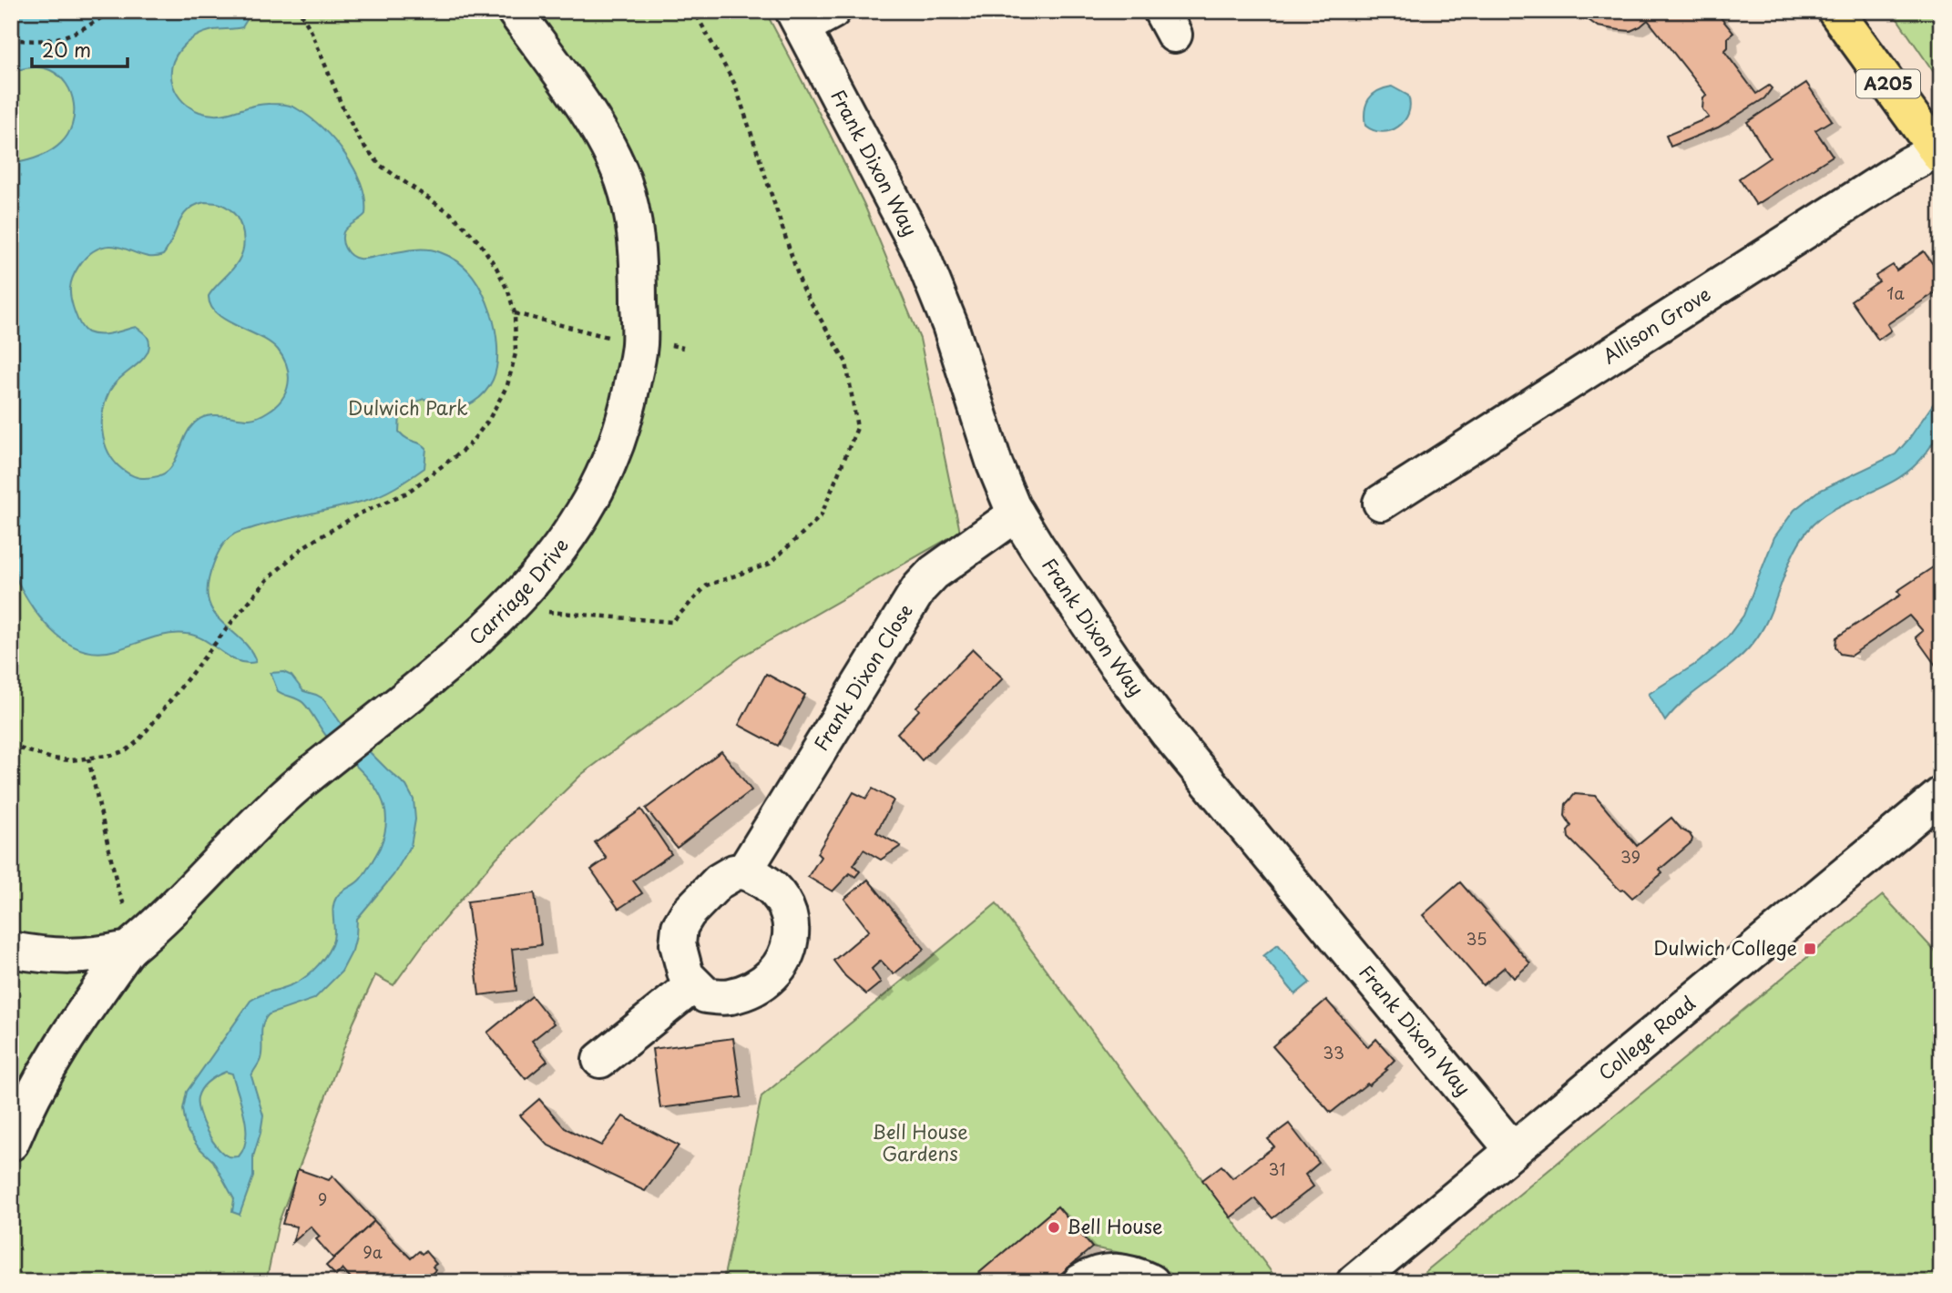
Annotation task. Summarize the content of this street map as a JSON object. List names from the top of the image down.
{
  "streets": {
    "highway": ["A205"],
    "street": [
      "Frank Dixon Way",
      "Allison Grove",
      "Carriage Drive",
      "Frank Dixon Close",
      "College Road"
    ]
  },
  "crossings": [
    ["A205", "Allison Grove"],
    ["Frank Dixon Way", "Frank Dixon Close"],
    ["Frank Dixon Way", "College Road"]
  ],
  "parks": ["Dulwich Park", "Bell House Gardens"],
  "places": {
    "transit": ["Dulwich College"],
    "other": ["Bell House"]
  },
  "house_numbers": [
    "1a",
    "39",
    "35",
    "33",
    "31",
    "9",
    "9a"
  ],
  "scale_bar": "20 m"
}
